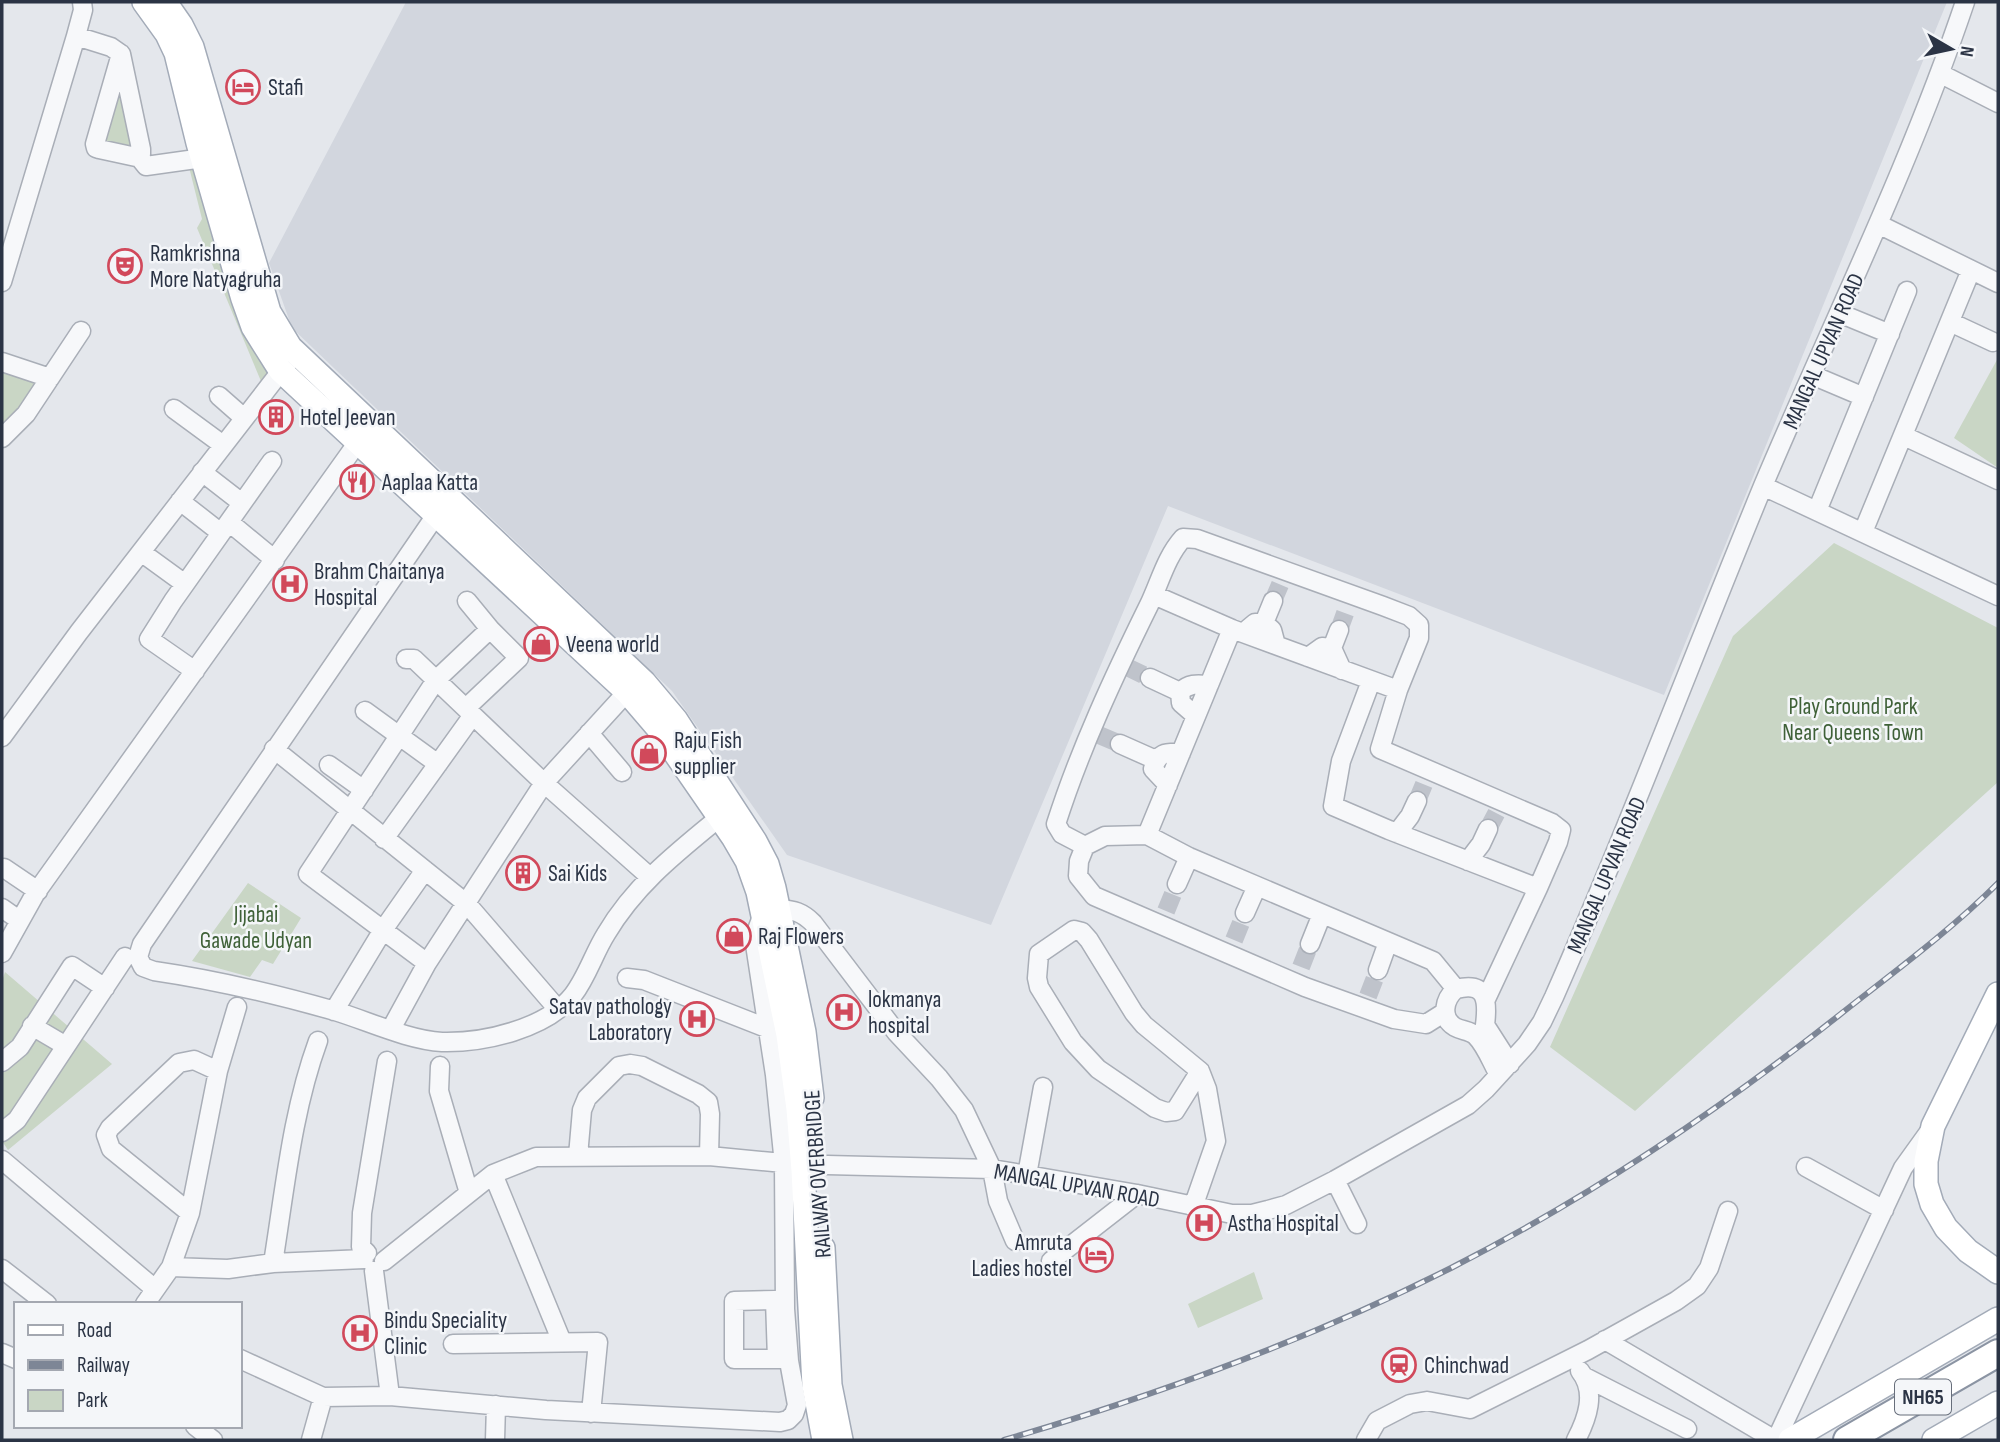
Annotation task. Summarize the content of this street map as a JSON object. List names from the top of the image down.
{
  "streets": {
    "highway": ["NH65"],
    "main road": ["RAILWAY OVERBRIDGE"],
    "street": ["MANGAL UPVAN ROAD"]
  },
  "parks": ["Play Ground Park Near Queens Town", "Jijabai Gawade Udyan"],
  "places": {
    "hotel": ["Stafi", "Amruta Ladies hostel"],
    "theatre": ["Ramkrishna More Natyagruha"],
    "building": ["Hotel Jeevan", "Sai Kids"],
    "restaurant": ["Aaplaa Katta"],
    "hospital": [
      "Brahm Chaitanya Hospital",
      "lokmanya hospital",
      "Satav pathology Laboratory",
      "Astha Hospital",
      "Bindu Speciality Clinic"
    ],
    "shop": ["Veena world", "Raju Fish supplier", "Raj Flowers"],
    "station": ["Chinchwad"]
  },
  "legend": ["Road", "Railway", "Park"],
  "north": "right"
}
